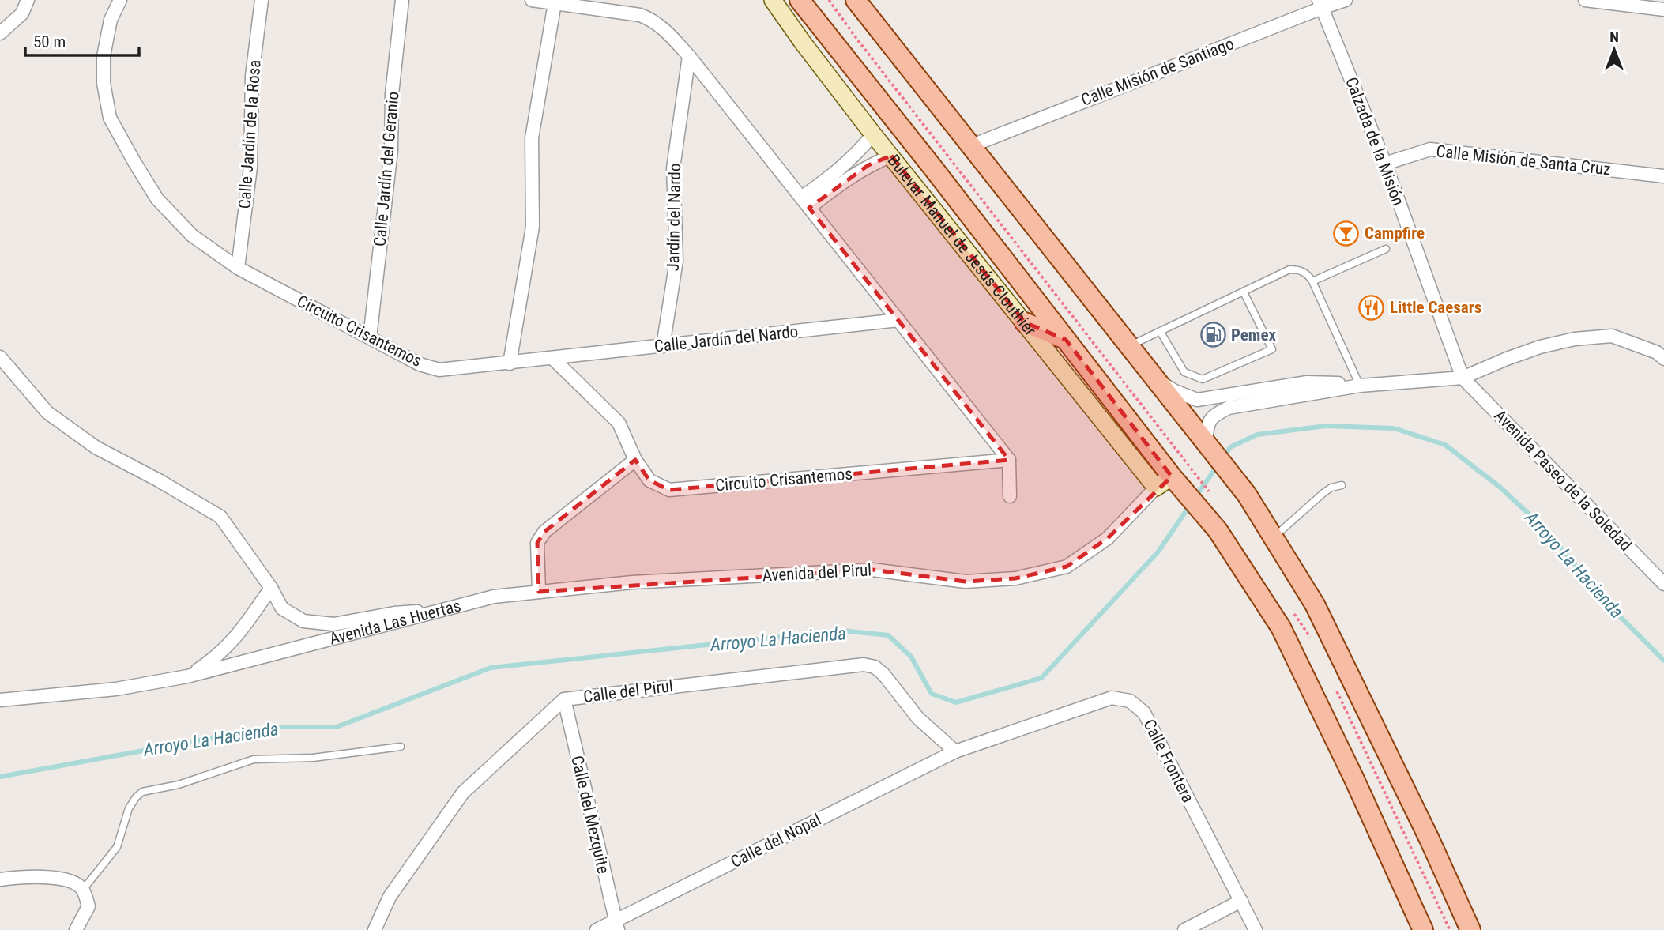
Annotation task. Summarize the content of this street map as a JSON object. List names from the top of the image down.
{
  "streets": {
    "street": [
      "Calle Misión de Santiago",
      "Calle Jardín de la Rosa",
      "Calzada de la Misión",
      "Calle Misión de Santa Cruz",
      "Calle Jardín del Geranio",
      "Jardín del Nardo",
      "Bulevar Manuel de Jesús Clouthier",
      "Circuito Crisantemos",
      "Calle Jardín del Nardo",
      "Avenida Paseo de la Soledad",
      "Avenida del Pirul",
      "Avenida Las Huertas",
      "Calle del Pirul",
      "Calle Frontera",
      "Calle del Mezquite",
      "Calle del Nopal"
    ]
  },
  "crossings": [
    ["Calle Misión de Santiago", "Calzada de la Misión"],
    ["Calle Jardín de la Rosa", "Circuito Crisantemos"],
    ["Calzada de la Misión", "Calle Misión de Santa Cruz"],
    ["Calzada de la Misión", "Avenida Paseo de la Soledad"],
    ["Calle Jardín del Geranio", "Circuito Crisantemos"],
    ["Jardín del Nardo", "Calle Jardín del Nardo"],
    ["Bulevar Manuel de Jesús Clouthier", "Avenida del Pirul"],
    ["Circuito Crisantemos", "Calle Jardín del Nardo"],
    ["Avenida del Pirul", "Avenida Las Huertas"],
    ["Calle del Pirul", "Calle Frontera"],
    ["Calle del Pirul", "Calle del Mezquite"],
    ["Calle del Pirul", "Calle del Nopal"],
    ["Calle Frontera", "Calle del Nopal"],
    ["Calle del Mezquite", "Calle del Nopal"]
  ],
  "water": ["Arroyo La Hacienda"],
  "places": {
    "bar": ["Campfire"],
    "restaurant": ["Little Caesars"],
    "fuel station": ["Pemex"]
  },
  "scale_bar": "50 m",
  "north": "top"
}
